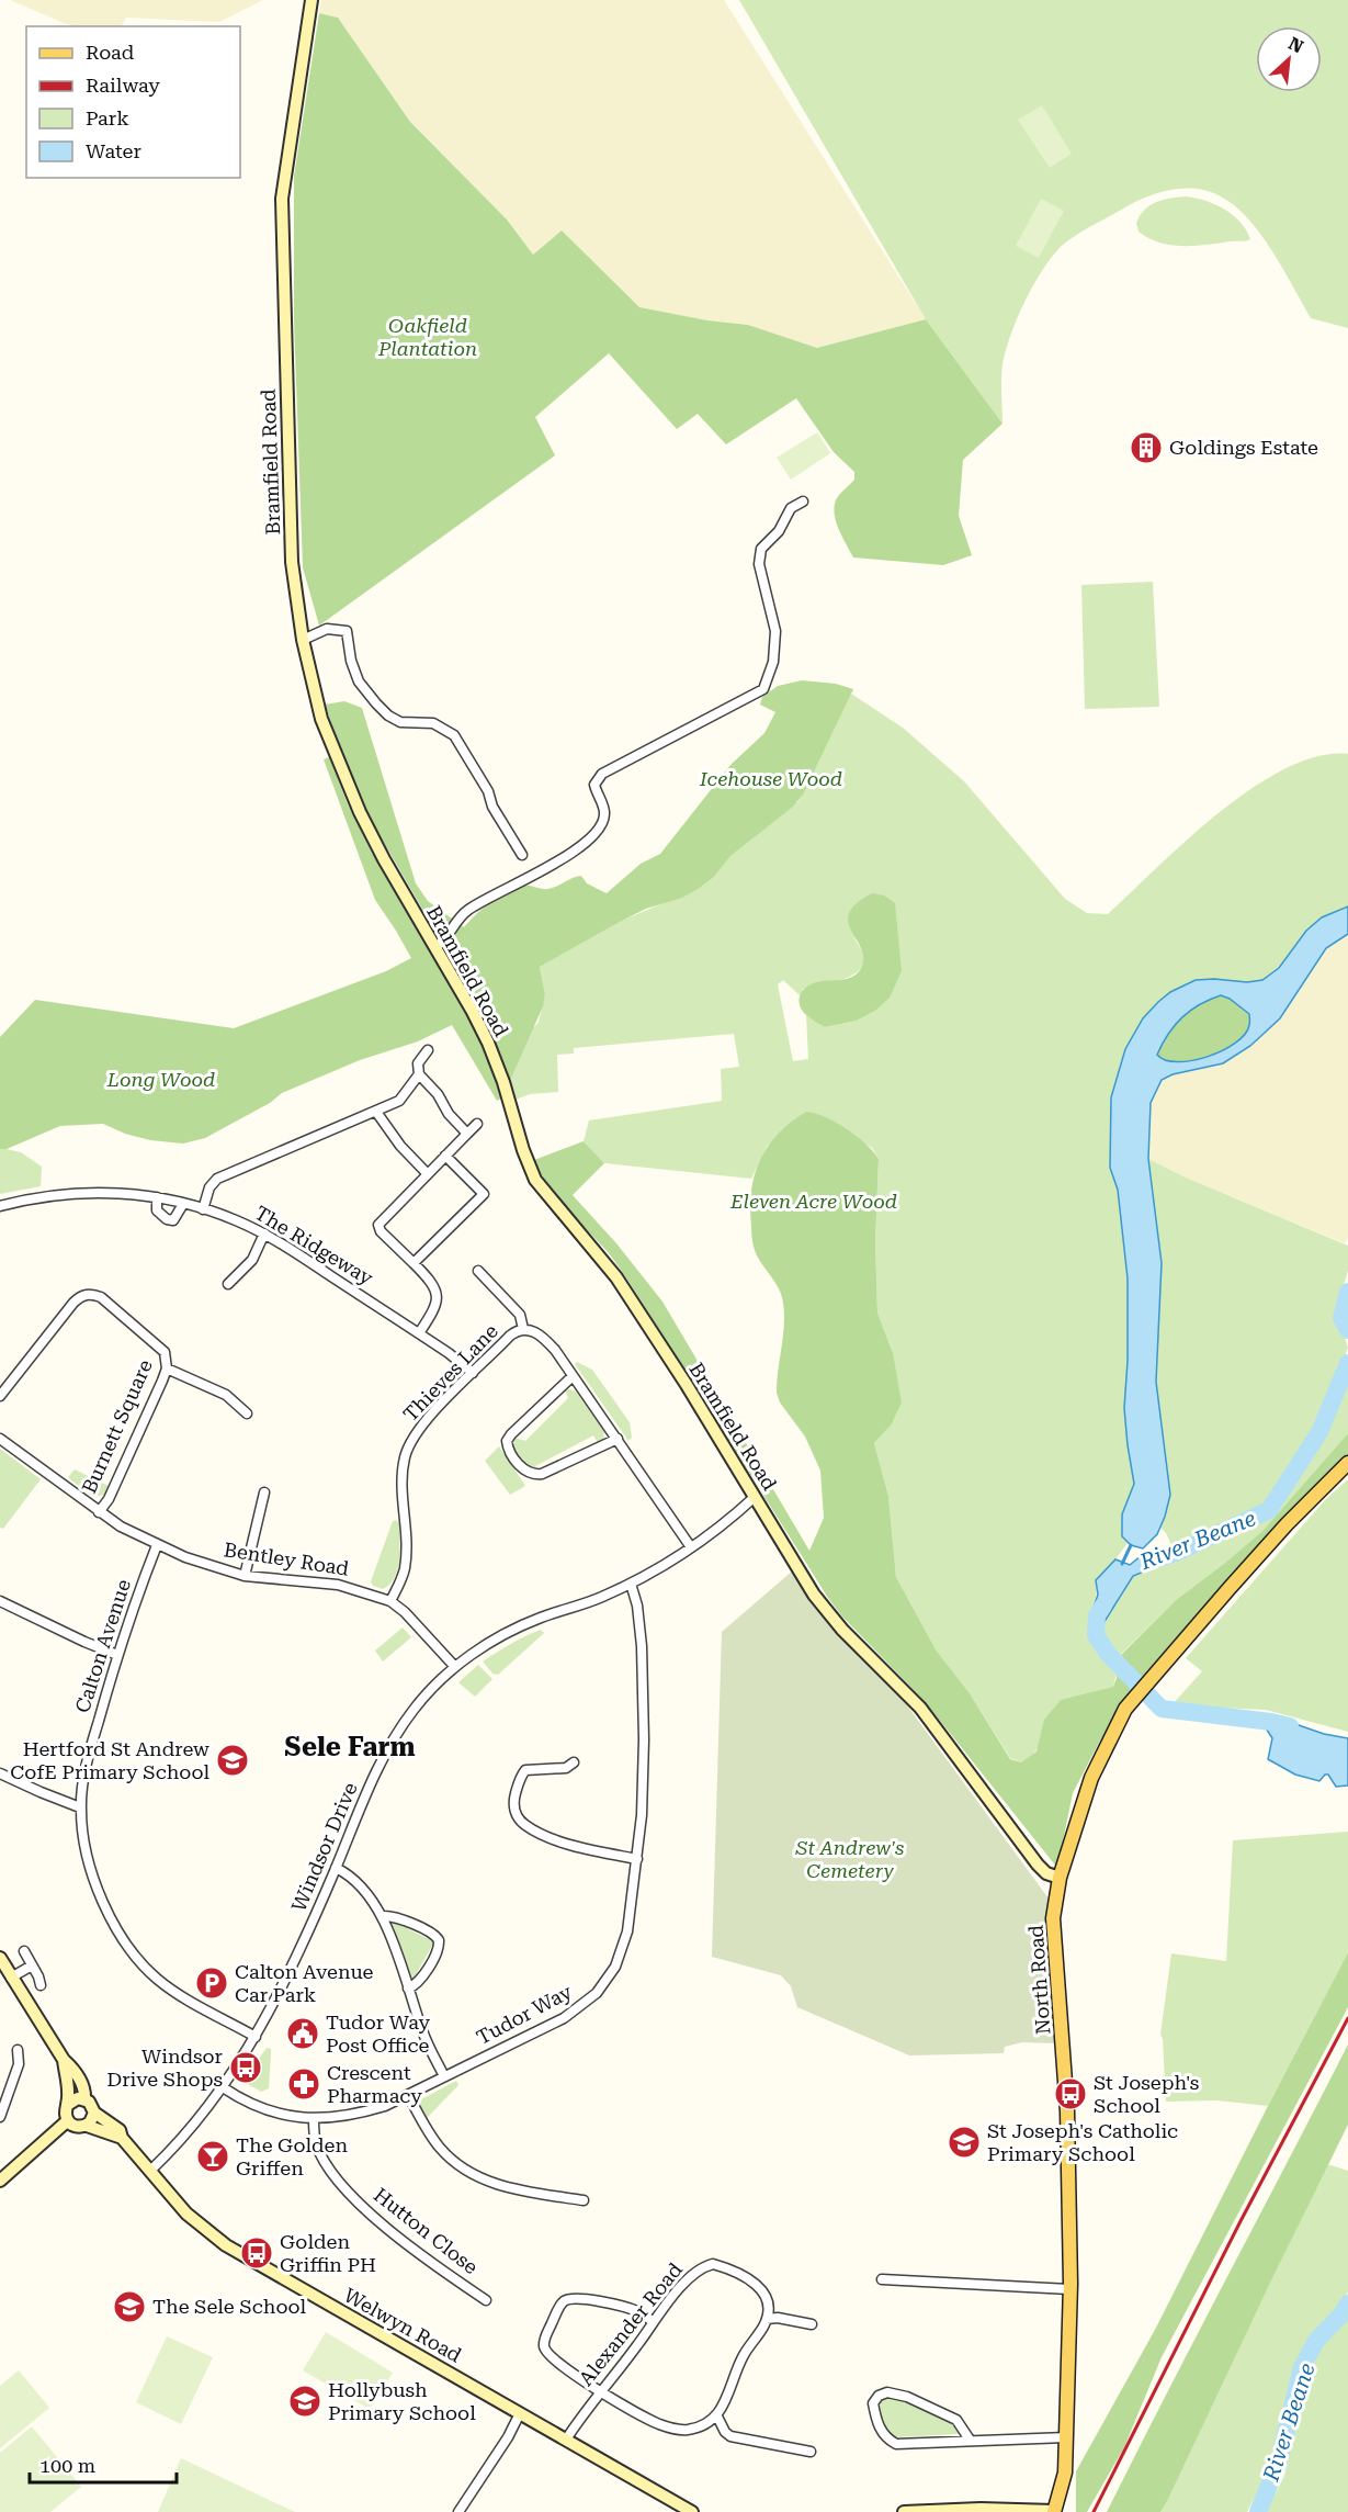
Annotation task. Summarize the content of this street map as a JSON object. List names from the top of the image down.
{
  "streets": {
    "main road": ["North Road"],
    "street": [
      "Bramfield Road",
      "The Ridgeway",
      "Thieves Lane",
      "Burnett Square",
      "Bentley Road",
      "Calton Avenue",
      "Windsor Drive",
      "Tudor Way",
      "Hutton Close",
      "Alexander Road",
      "Welwyn Road"
    ]
  },
  "crossings": [
    ["Bramfield Road", "Windsor Drive"],
    ["Bramfield Road", "North Road"],
    ["The Ridgeway", "Thieves Lane"],
    ["Thieves Lane", "Bentley Road"],
    ["Burnett Square", "Bentley Road"],
    ["Bentley Road", "Calton Avenue"],
    ["Bentley Road", "Windsor Drive"],
    ["Calton Avenue", "Windsor Drive"],
    ["Windsor Drive", "Tudor Way"],
    ["Windsor Drive", "Welwyn Road"],
    ["Tudor Way", "Hutton Close"],
    ["Alexander Road", "Welwyn Road"]
  ],
  "districts": ["Sele Farm"],
  "water": ["River Beane"],
  "parks": [
    "Oakfield Plantation",
    "Icehouse Wood",
    "Long Wood",
    "Eleven Acre Wood",
    "St Andrew's Cemetery"
  ],
  "places": {
    "building": ["Goldings Estate"],
    "school or university": [
      "Hertford St Andrew CofE Primary School",
      "St Joseph's Catholic Primary School",
      "The Sele School",
      "Hollybush Primary School"
    ],
    "parking": ["Calton Avenue Car Park"],
    "public building": ["Tudor Way Post Office"],
    "bus stop": ["Windsor Drive Shops", "St Joseph's School", "Golden Griffin PH"],
    "pharmacy": ["Crescent Pharmacy"],
    "bar": ["The Golden Griffen"]
  },
  "legend": [
    "Road",
    "Railway",
    "Park",
    "Water"
  ],
  "scale_bar": "100 m",
  "north": "top right"
}
